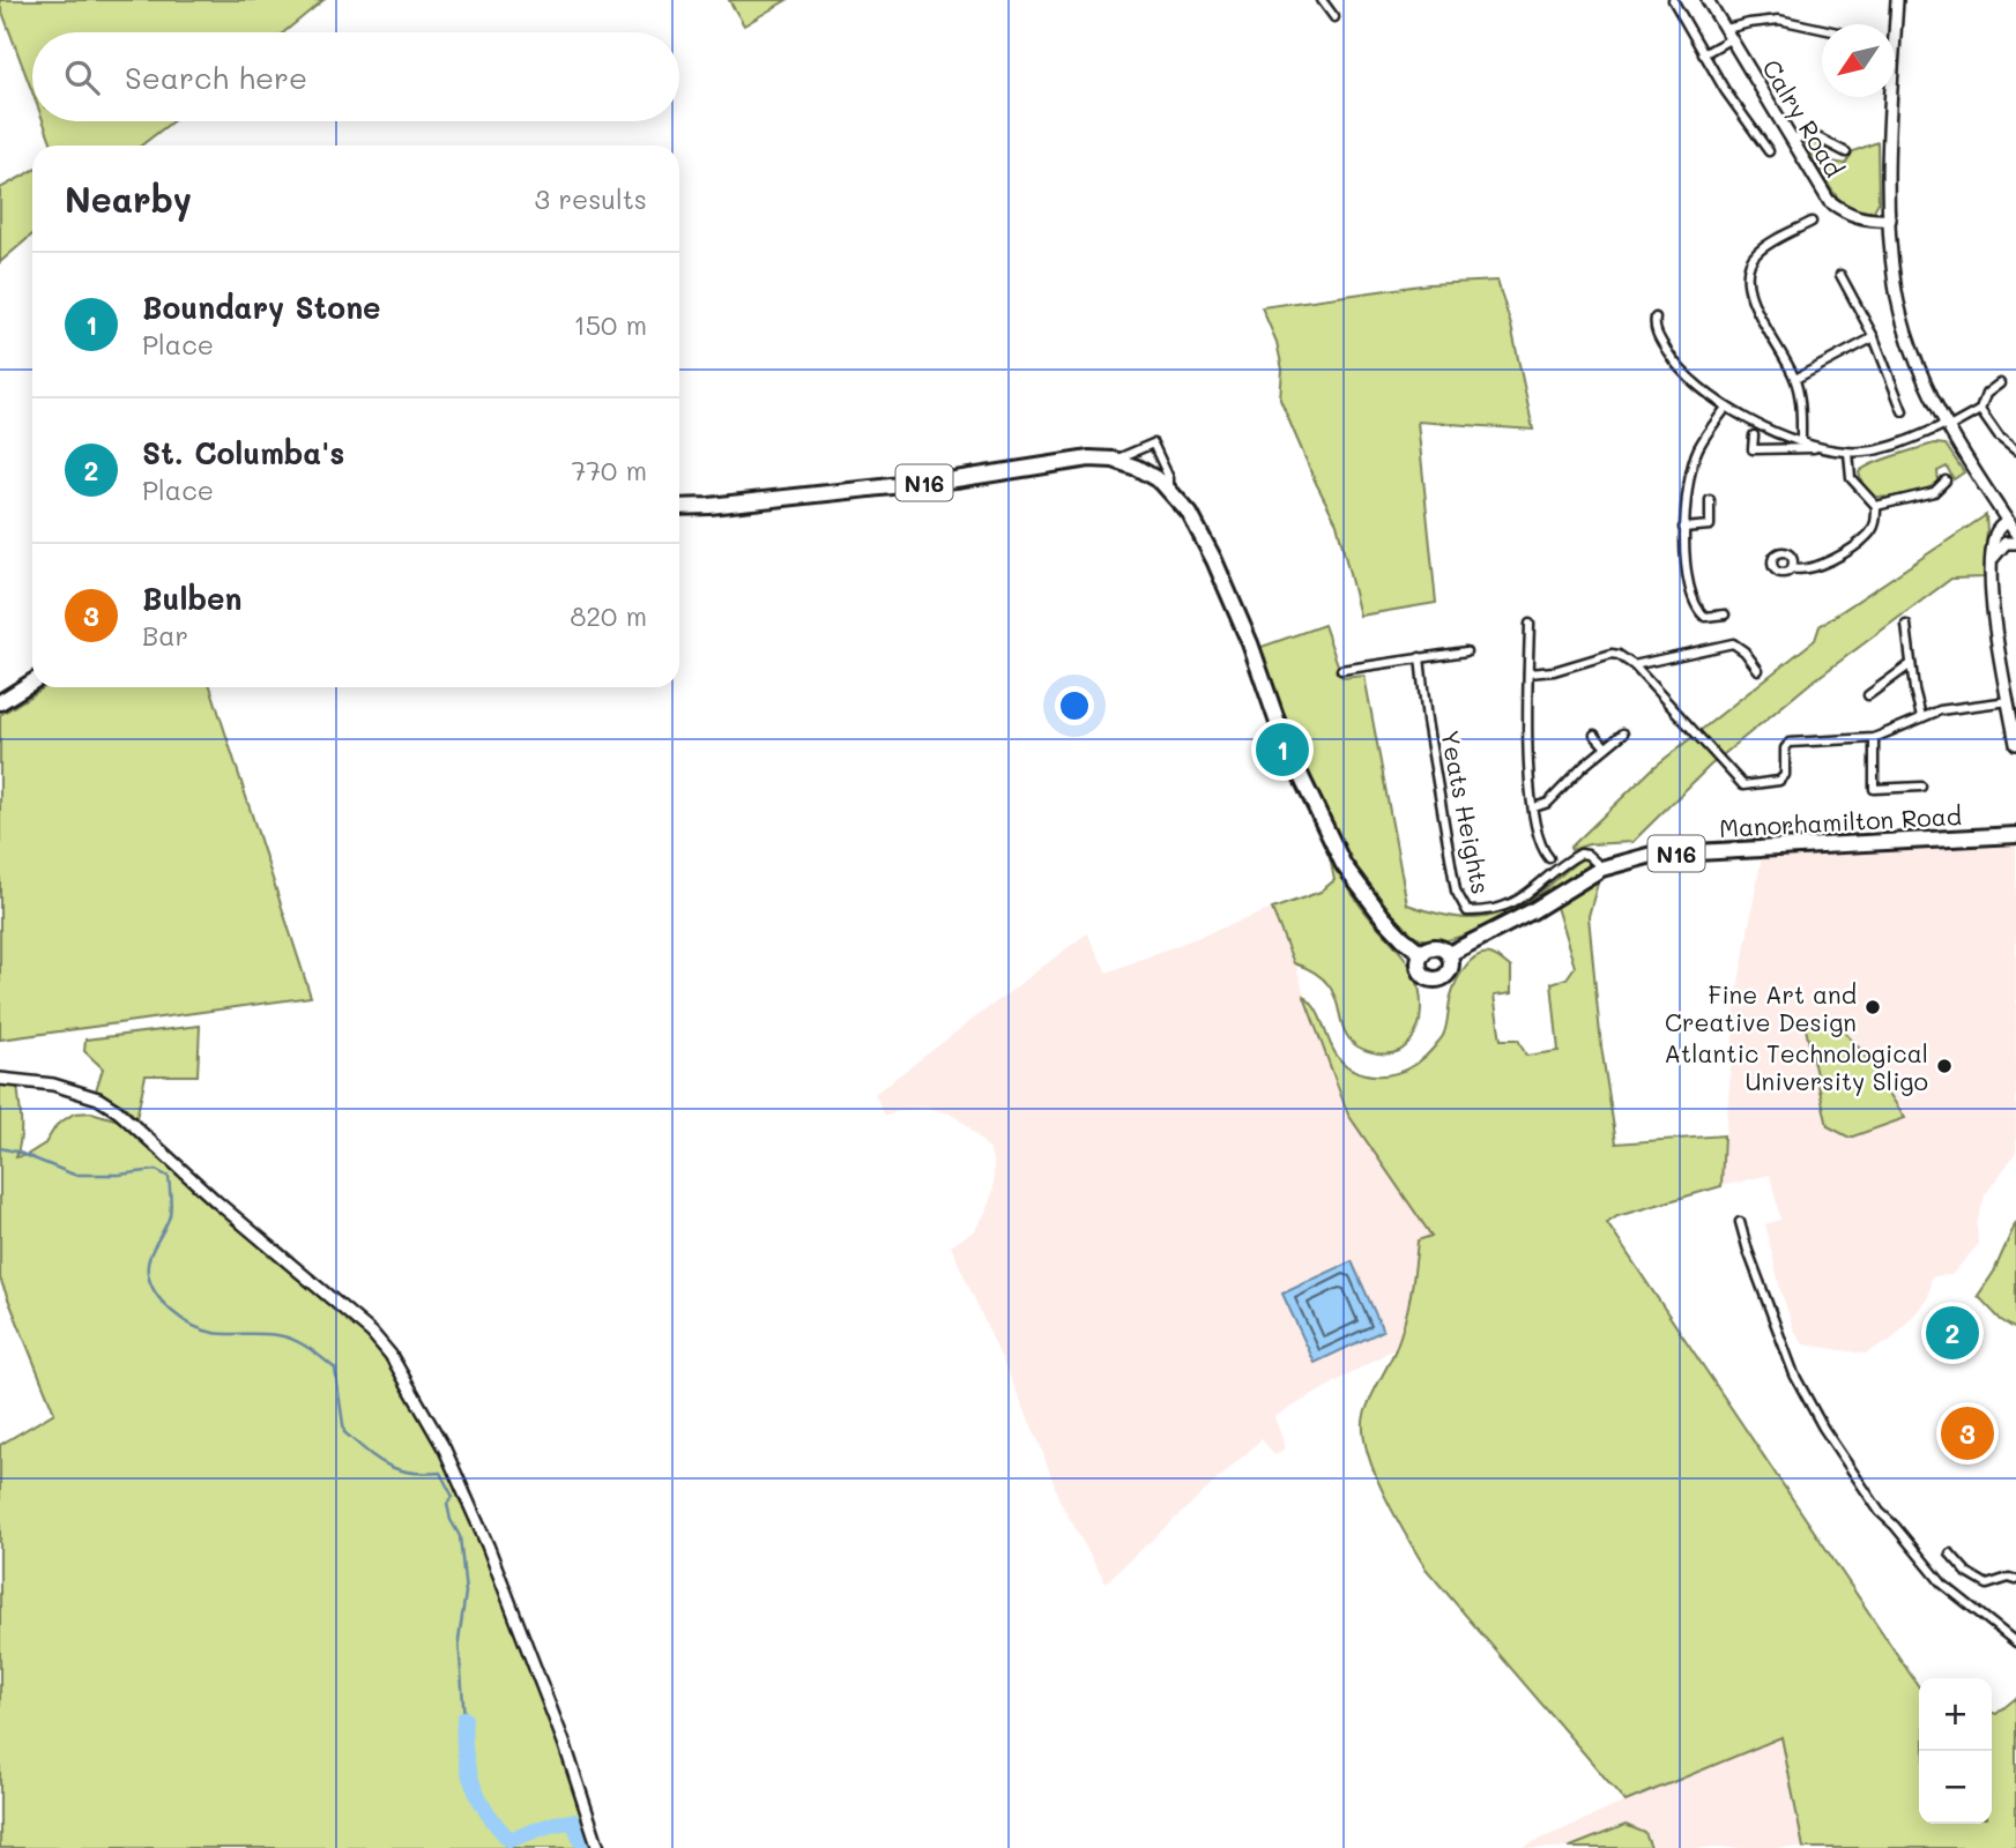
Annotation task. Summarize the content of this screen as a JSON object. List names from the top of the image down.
{
  "streets": {
    "highway": ["N16", "Manorhamilton Road"],
    "street": ["Calry Road", "Yeats Heights"]
  },
  "crossings": [
    ["N16", "Manorhamilton Road"],
    ["Yeats Heights", "Manorhamilton Road"]
  ],
  "places": ["Fine Art and Creative Design", "Atlantic Technological University Sligo"],
  "north": "bottom left",
  "page": {
    "search": "Search here",
    "heading": ["Nearby", "3 results"],
    "list": [
      {
        "mark": "1",
        "name": "Boundary Stone",
        "note": "Place",
        "value": "150 m"
      },
      {
        "mark": "2",
        "name": "St. Columba's",
        "note": "Place",
        "value": "770 m"
      },
      {
        "mark": "3",
        "name": "Bulben",
        "note": "Bar",
        "value": "820 m"
      }
    ],
    "pins": ["1", "2", "3"],
    "map_buttons": ["+", "−"]
  }
}
